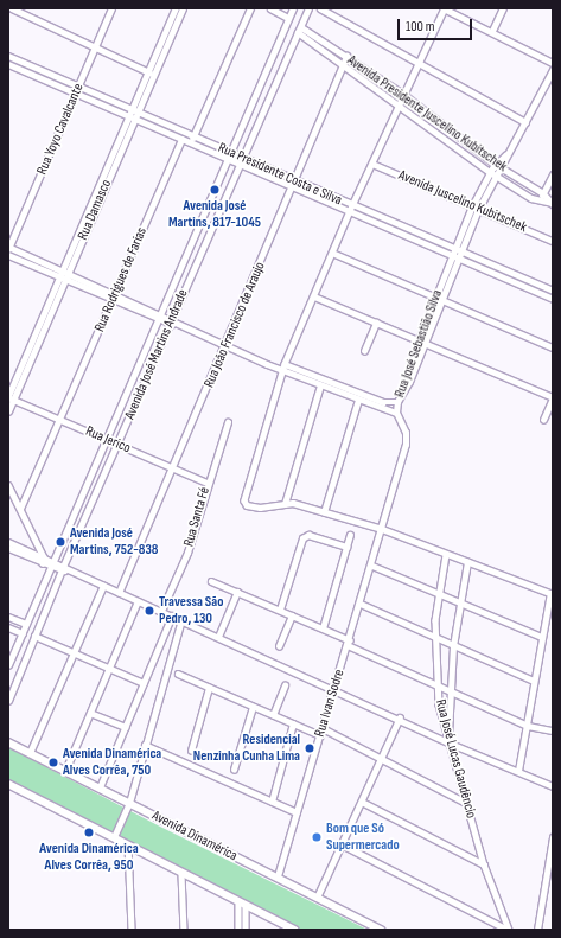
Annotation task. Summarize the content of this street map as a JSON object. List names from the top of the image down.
{
  "streets": {
    "main road": ["Avenida Dinamérica"],
    "street": [
      "Avenida Presidente Juscelino Kubitschek",
      "Rua Yoyo Cavalcante",
      "Rua Presidente Costa e Silva",
      "Avenida Juscelino Kubitschek",
      "Rua Damasco",
      "Rua Rodrigues de Farias",
      "Rua João Francisco de Araujo",
      "Rua José Sebastião Silva",
      "Avenida José Martins Andrade",
      "Rua Jerico",
      "Rua Santa Fé",
      "Rua Ivan Sodre",
      "Rua José Lucas Gaudêncio"
    ]
  },
  "crossings": [
    ["Avenida Presidente Juscelino Kubitschek", "Rua João Francisco de Araujo"],
    ["Avenida Presidente Juscelino Kubitschek", "Rua José Sebastião Silva"],
    ["Avenida Presidente Juscelino Kubitschek", "Avenida José Martins Andrade"],
    ["Rua Yoyo Cavalcante", "Rua Presidente Costa e Silva"],
    ["Rua Presidente Costa e Silva", "Rua Damasco"],
    ["Rua Presidente Costa e Silva", "Rua Rodrigues de Farias"],
    ["Rua Presidente Costa e Silva", "Rua João Francisco de Araujo"],
    ["Rua Presidente Costa e Silva", "Rua José Sebastião Silva"],
    ["Rua Presidente Costa e Silva", "Avenida José Martins Andrade"],
    ["Avenida Juscelino Kubitschek", "Rua José Sebastião Silva"],
    ["Rua Damasco", "Rua Jerico"],
    ["Rua Rodrigues de Farias", "Rua Jerico"],
    ["Rua João Francisco de Araujo", "Rua Jerico"],
    ["Rua José Sebastião Silva", "Rua Ivan Sodre"],
    ["Avenida José Martins Andrade", "Rua Jerico"],
    ["Rua Jerico", "Rua Santa Fé"],
    ["Rua Ivan Sodre", "Avenida Dinamérica"]
  ],
  "places": [
    "Avenida José Martins, 817-1045",
    "Avenida José Martins, 752-838",
    "Travessa São Pedro, 130",
    "Residencial Nenzinha Cunha Lima",
    "Avenida Dinamérica Alves Corrêa, 750",
    "Avenida Dinamérica Alves Corrêa, 950",
    "Bom que Só Supermercado"
  ],
  "scale_bar": "100 m"
}
